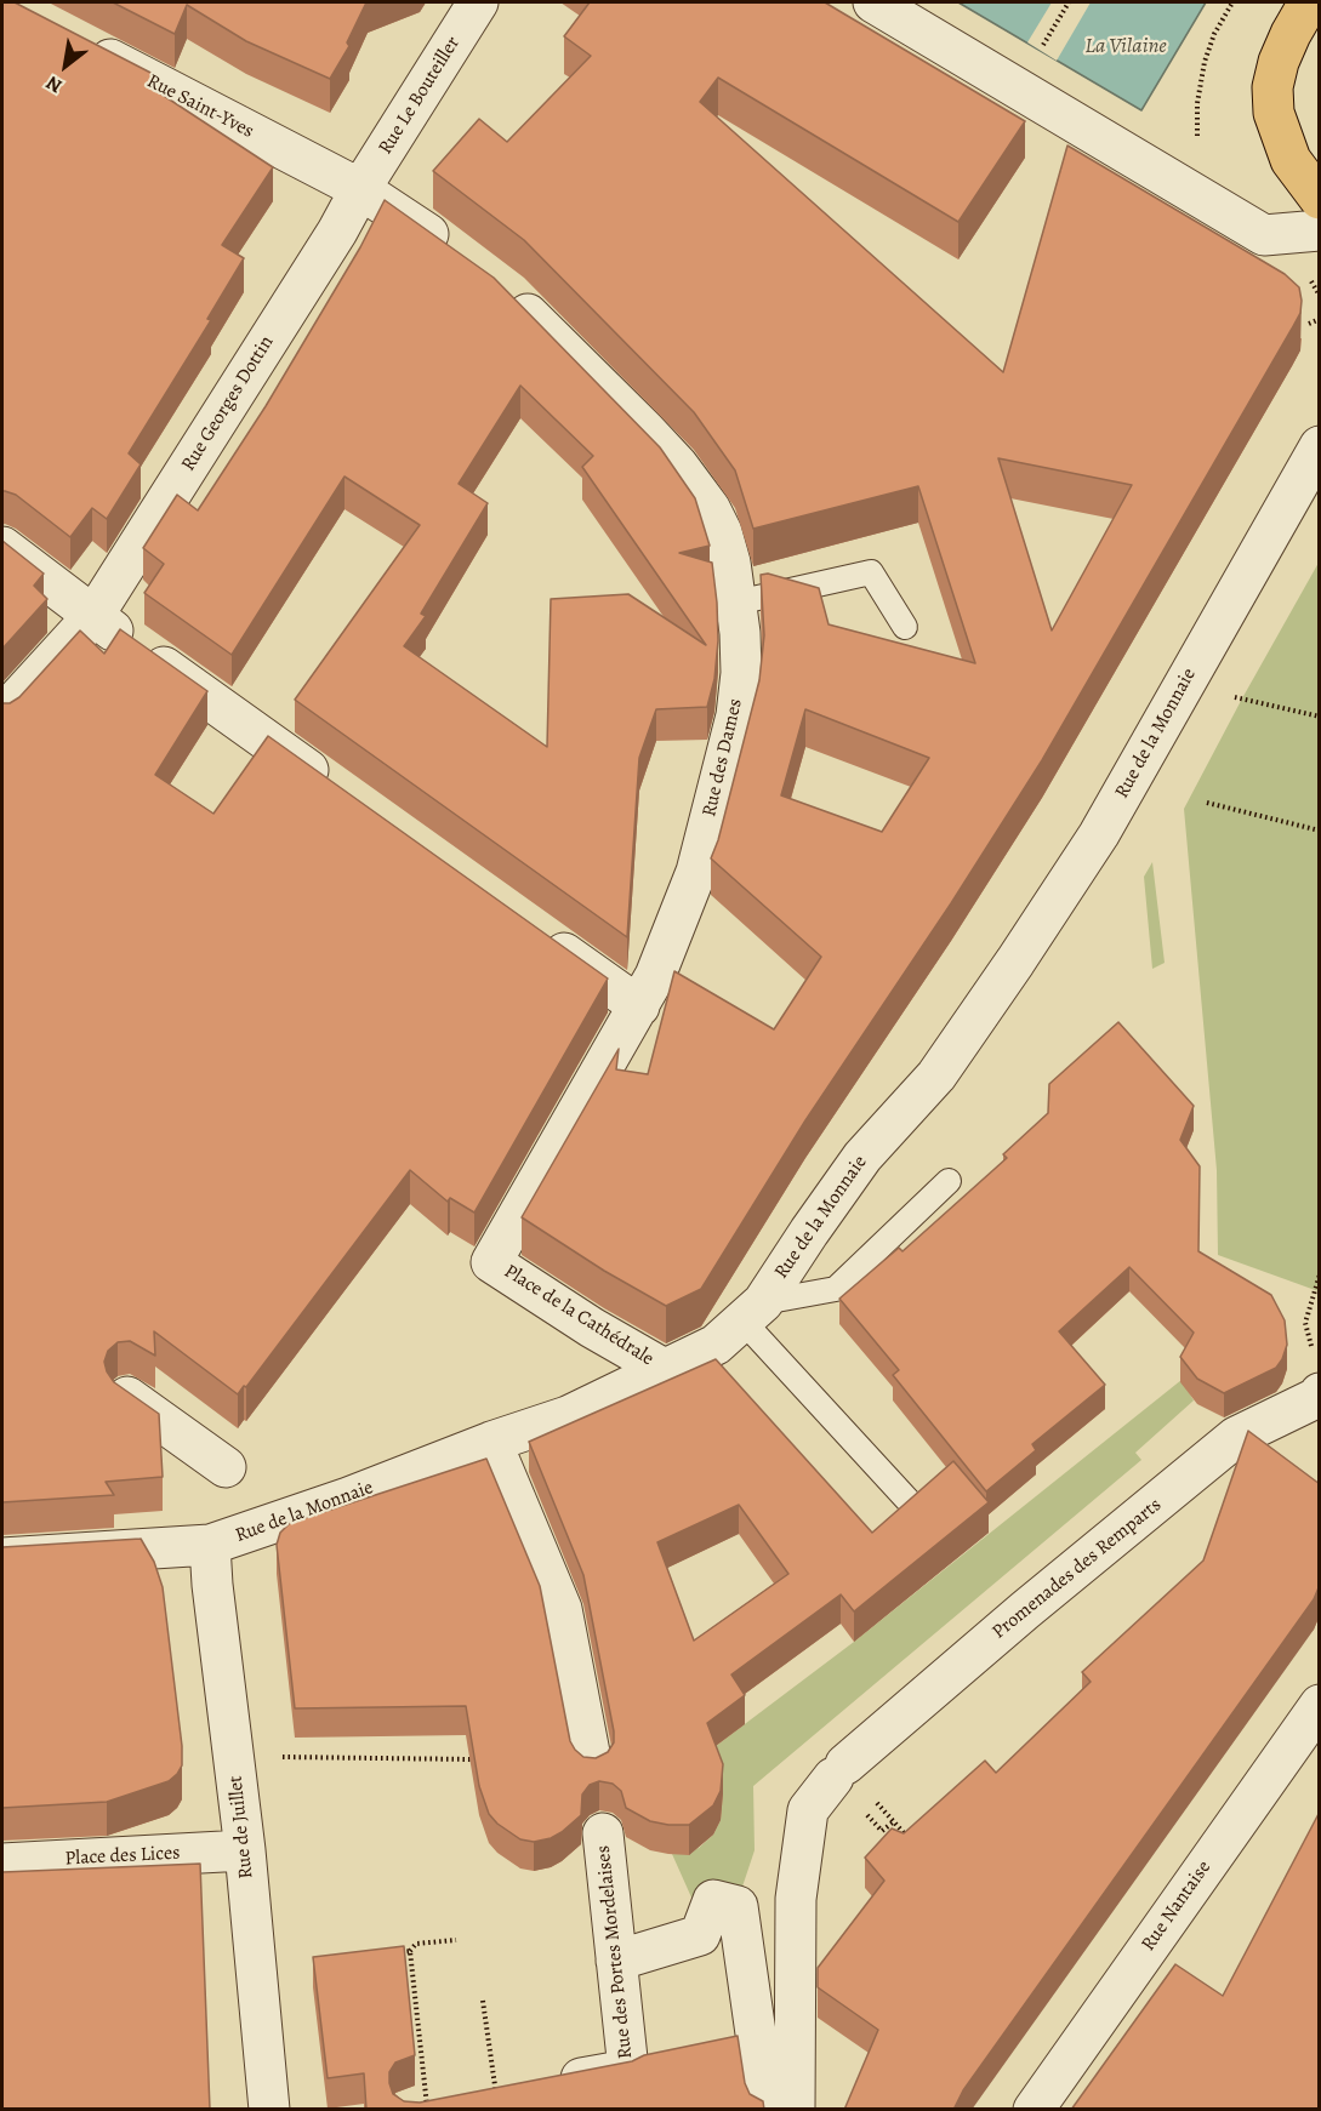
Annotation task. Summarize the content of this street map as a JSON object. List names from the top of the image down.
{
  "streets": {
    "street": [
      "Rue Le Bouteiller",
      "Rue Saint-Yves",
      "Rue Georges Dottin",
      "Rue de la Monnaie",
      "Rue des Dames",
      "Place de la Cathédrale",
      "Promenades des Remparts",
      "Rue de Juillet",
      "Place des Lices",
      "Rue Nantaise",
      "Rue des Portes Mordelaises"
    ]
  },
  "crossings": [
    ["Rue Le Bouteiller", "Rue Saint-Yves"],
    ["Rue Le Bouteiller", "Rue Georges Dottin"],
    ["Rue Saint-Yves", "Rue Georges Dottin"],
    ["Rue de la Monnaie", "Place de la Cathédrale"],
    ["Rue de la Monnaie", "Rue de Juillet"],
    ["Rue des Dames", "Place de la Cathédrale"],
    ["Rue de Juillet", "Place des Lices"]
  ],
  "water": ["La Vilaine"],
  "north": "bottom left"
}
